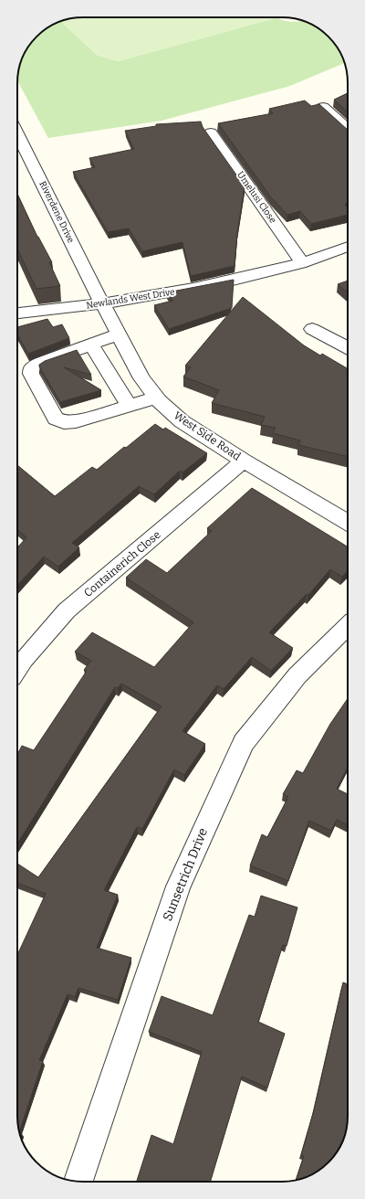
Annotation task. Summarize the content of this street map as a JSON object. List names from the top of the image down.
{
  "streets": {
    "street": [
      "Umelusi Close",
      "Riverdene Drive",
      "Newlands West Drive",
      "West Side Road",
      "Containerich Close",
      "Sunsetrich Drive"
    ]
  },
  "crossings": [
    ["Umelusi Close", "Newlands West Drive"],
    ["Riverdene Drive", "Newlands West Drive"],
    ["Riverdene Drive", "West Side Road"],
    ["Newlands West Drive", "West Side Road"],
    ["West Side Road", "Containerich Close"]
  ]
}
